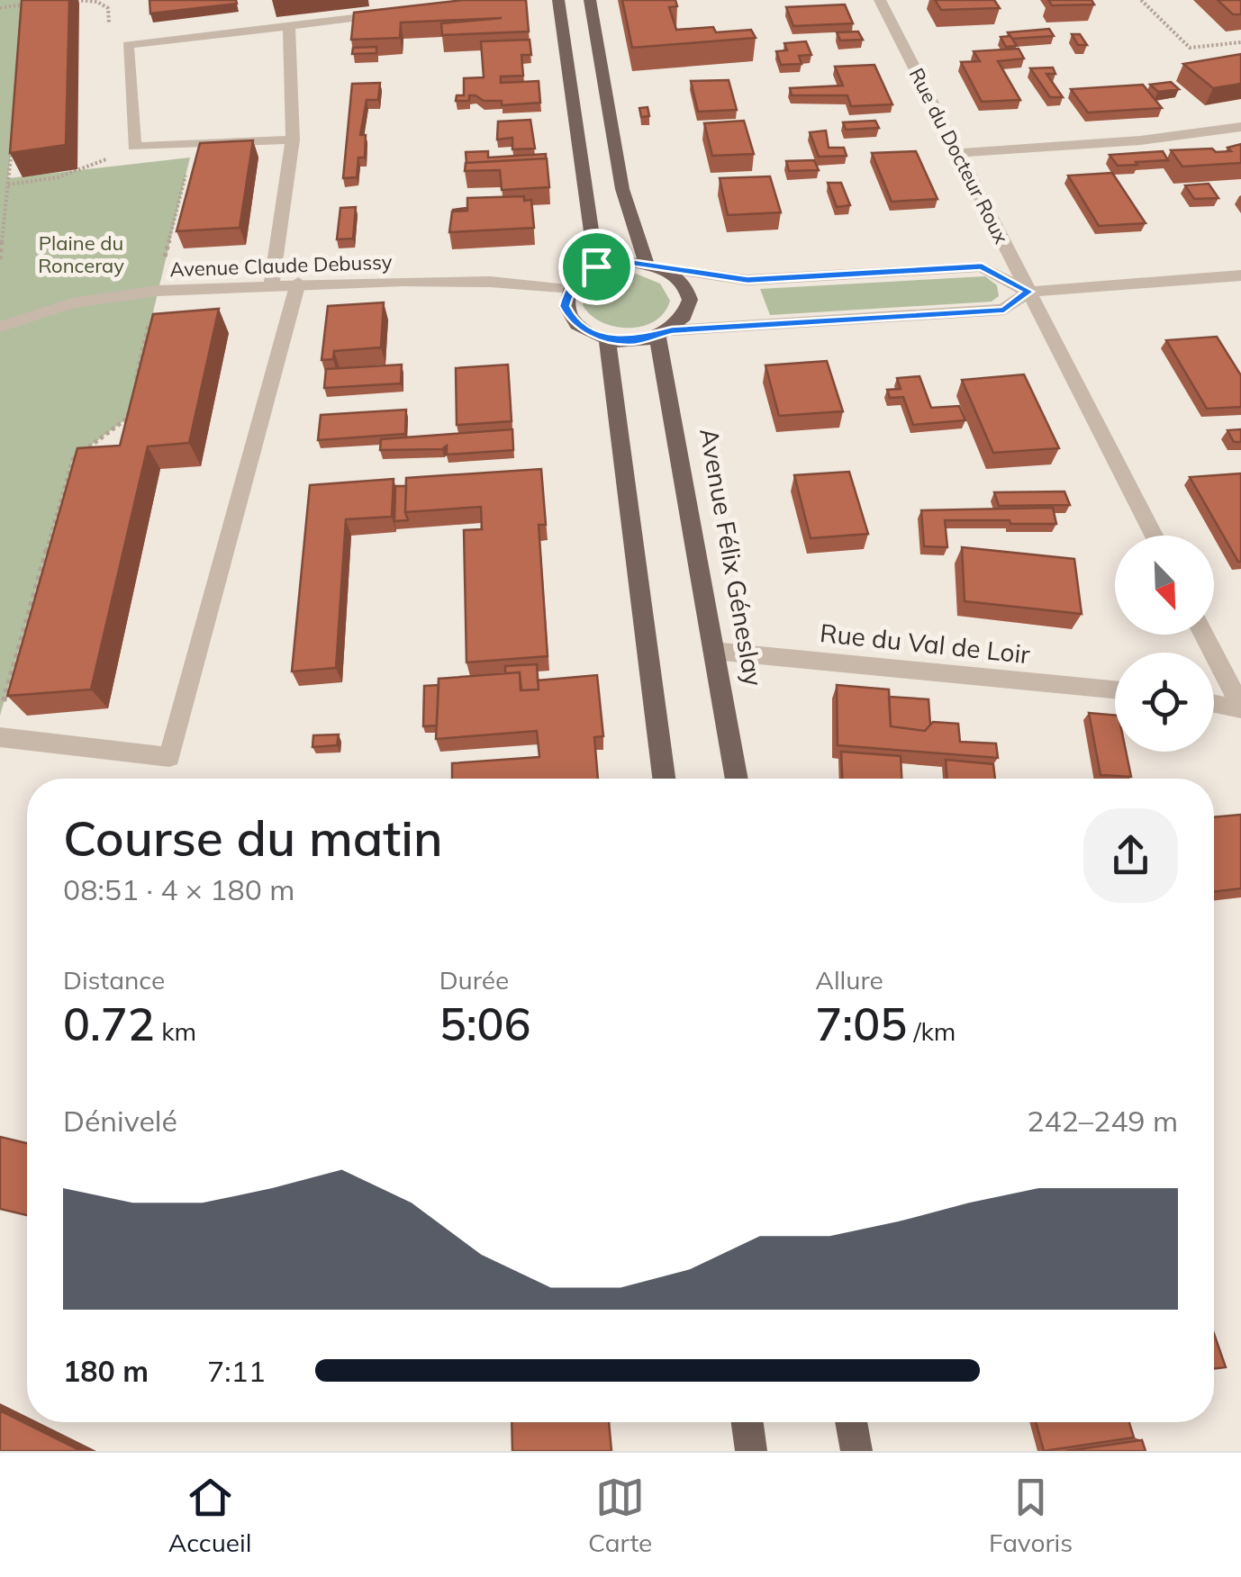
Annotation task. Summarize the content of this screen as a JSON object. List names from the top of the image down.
{
  "streets": {
    "main road": ["Avenue Félix Géneslay"],
    "street": ["Rue du Docteur Roux", "Avenue Claude Debussy", "Rue du Val de Loir"]
  },
  "crossings": [
    ["Avenue Claude Debussy", "Avenue Félix Géneslay"],
    ["Avenue Félix Géneslay", "Rue du Val de Loir"]
  ],
  "parks": ["Plaine du Ronceray"],
  "north": "bottom right",
  "page": {
    "heading": ["Course du matin", "08:51 · 4 × 180 m"],
    "stats": [
      ["Distance", "0.72 km"],
      ["Durée", "5:06"],
      ["Allure", "7:05 /km"]
    ],
    "chart": ["Dénivelé", "242–249 m"],
    "list": [
      {
        "name": "180 m",
        "note": "7:11"
      }
    ],
    "tabs": ["Accueil", "Carte", "Favoris"]
  }
}
